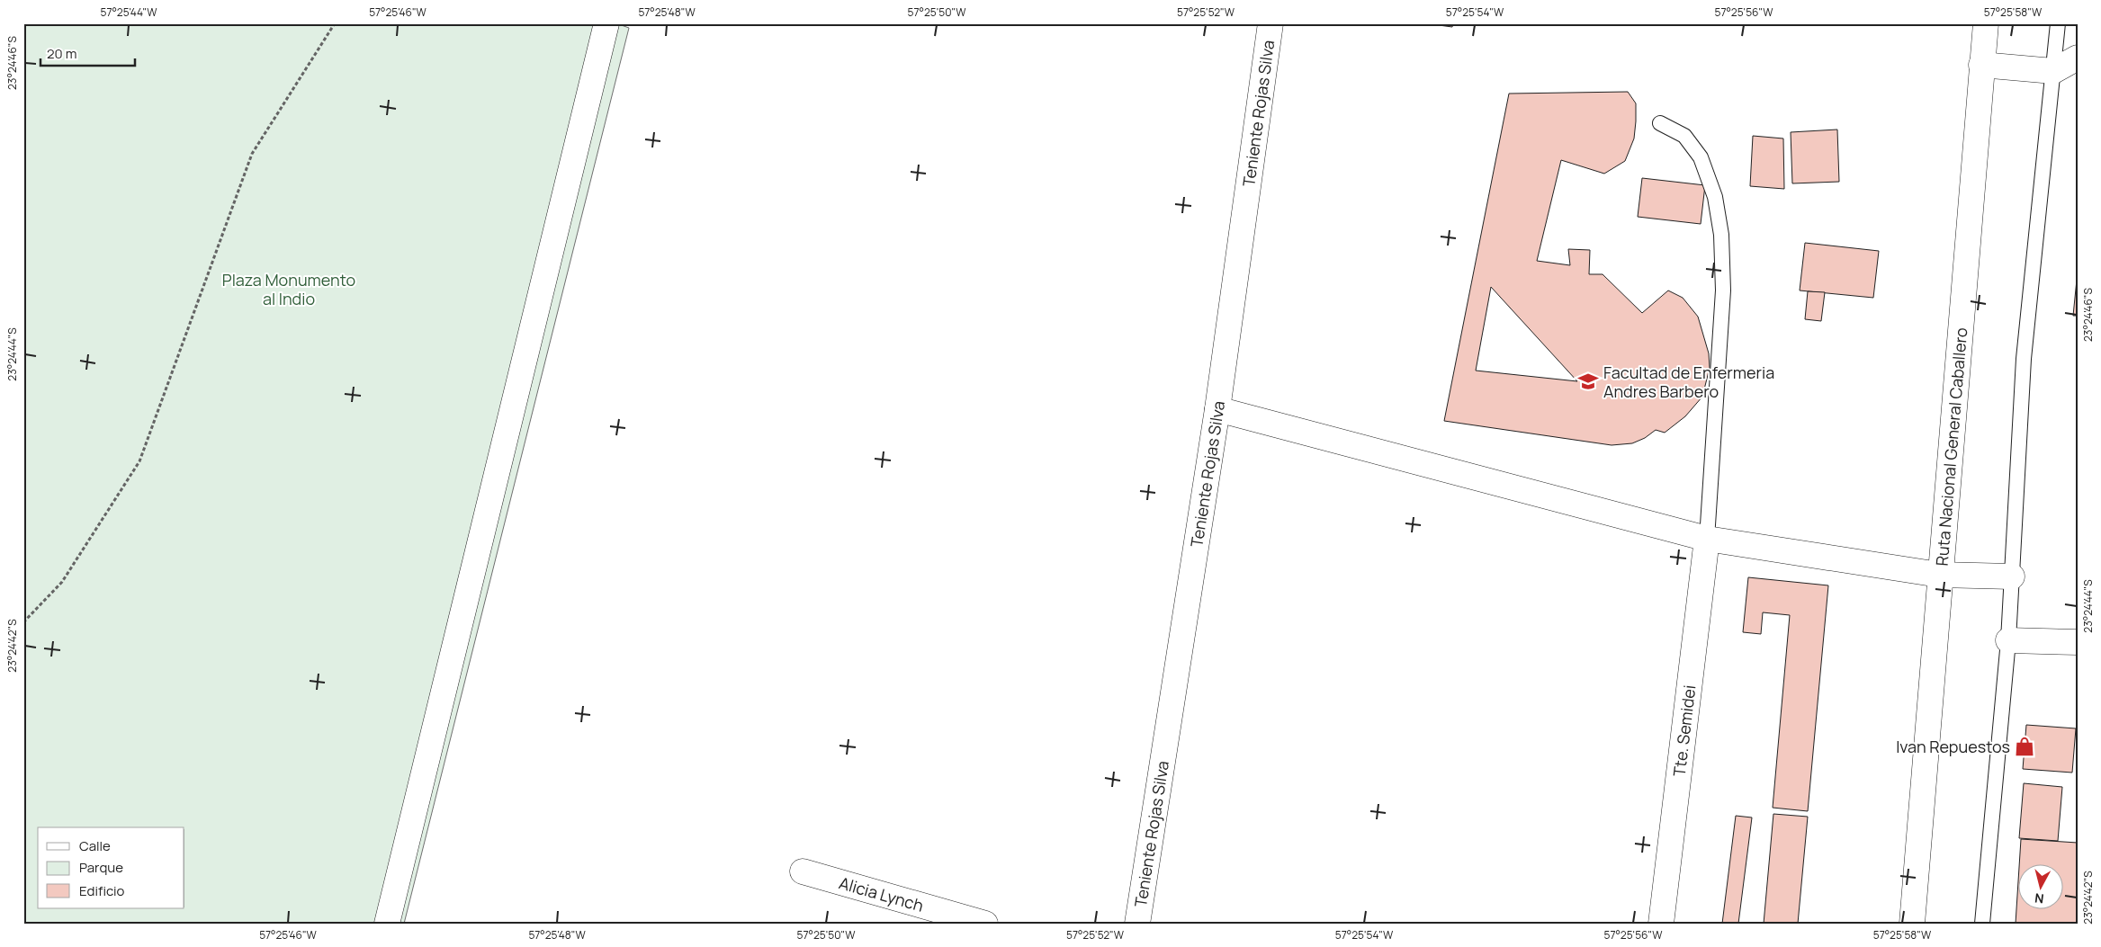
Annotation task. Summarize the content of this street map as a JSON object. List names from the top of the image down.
{
  "streets": {
    "main road": [
      "Teniente Rojas Silva",
      "Ruta Nacional General Caballero",
      "Tte. Semidei",
      "Alicia Lynch"
    ]
  },
  "parks": ["Plaza Monumento al Indio"],
  "places": {
    "school or university": ["Facultad de Enfermeria Andres Barbero"],
    "shop": ["Ivan Repuestos"]
  },
  "legend": ["Calle", "Parque", "Edificio"],
  "scale_bar": "20 m",
  "north": "bottom",
  "coordinates": [
    "57°25'44\"W",
    "57°25'46\"W",
    "57°25'48\"W",
    "57°25'50\"W",
    "57°25'52\"W",
    "57°25'54\"W",
    "57°25'56\"W",
    "57°25'58\"W",
    "23°24'46\"S",
    "23°24'44\"S",
    "23°24'42\"S"
  ]
}
